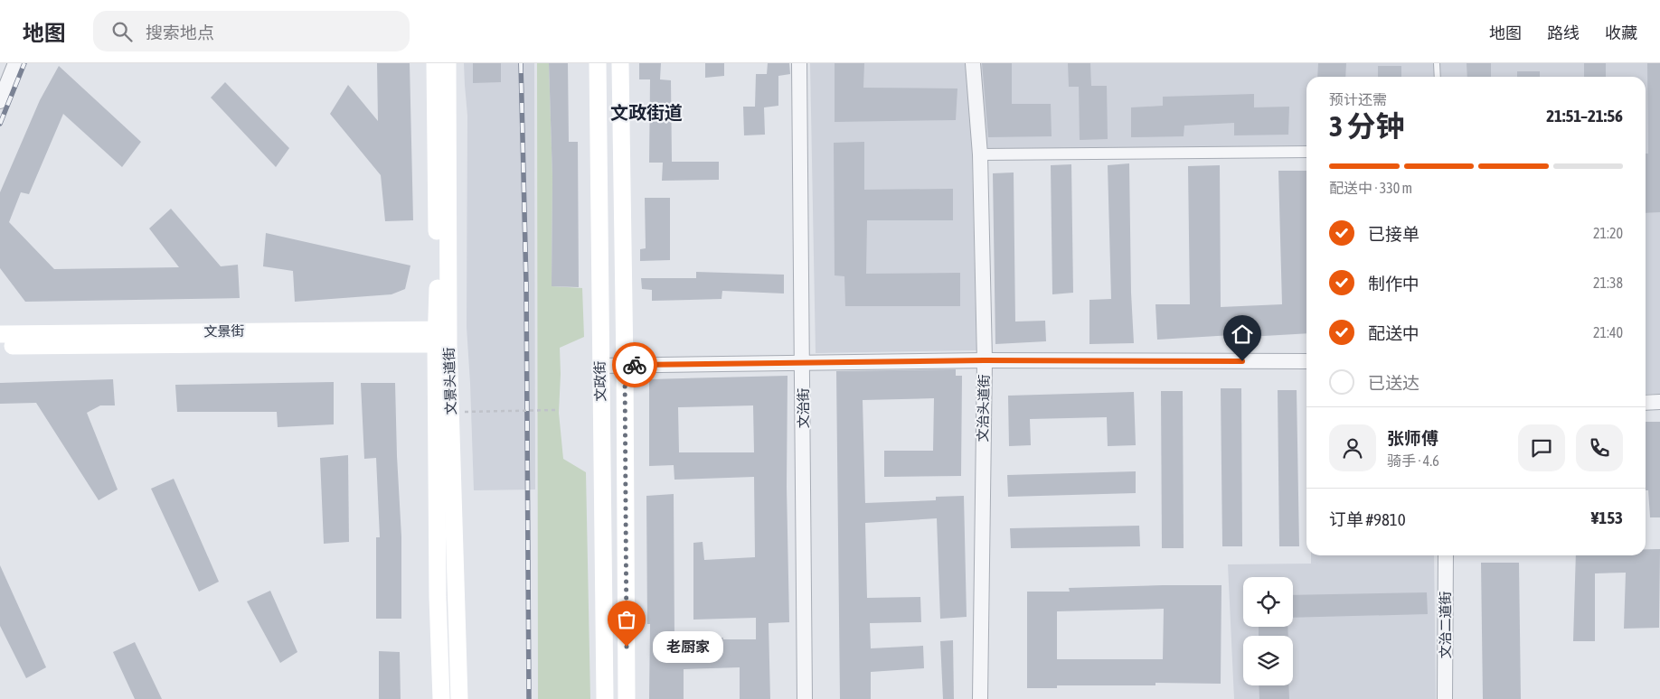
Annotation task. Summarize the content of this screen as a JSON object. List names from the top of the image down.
{
  "streets": {
    "main road": ["文景街", "文景头道街", "文政街"],
    "street": ["文治街", "文治头道街", "文治二道街"]
  },
  "crossings": [
    ["文景街", "文景头道街"]
  ],
  "districts": ["文政街道"],
  "places": ["老厨家"],
  "page": {
    "header": "地图",
    "search": "搜索地点",
    "nav": ["地图", "路线", "收藏"],
    "heading": ["3 分钟", "预计还需", "21:51–21:56"],
    "panel": [
      "张师傅",
      "骑手 · 4.6",
      "订单 #9810",
      "¥153"
    ],
    "bar": "配送中 · 330 m",
    "list": [
      ["已接单", "21:20"],
      ["制作中", "21:38"],
      ["配送中", "21:40"],
      "已送达"
    ],
    "bubble": "老厨家"
  }
}
